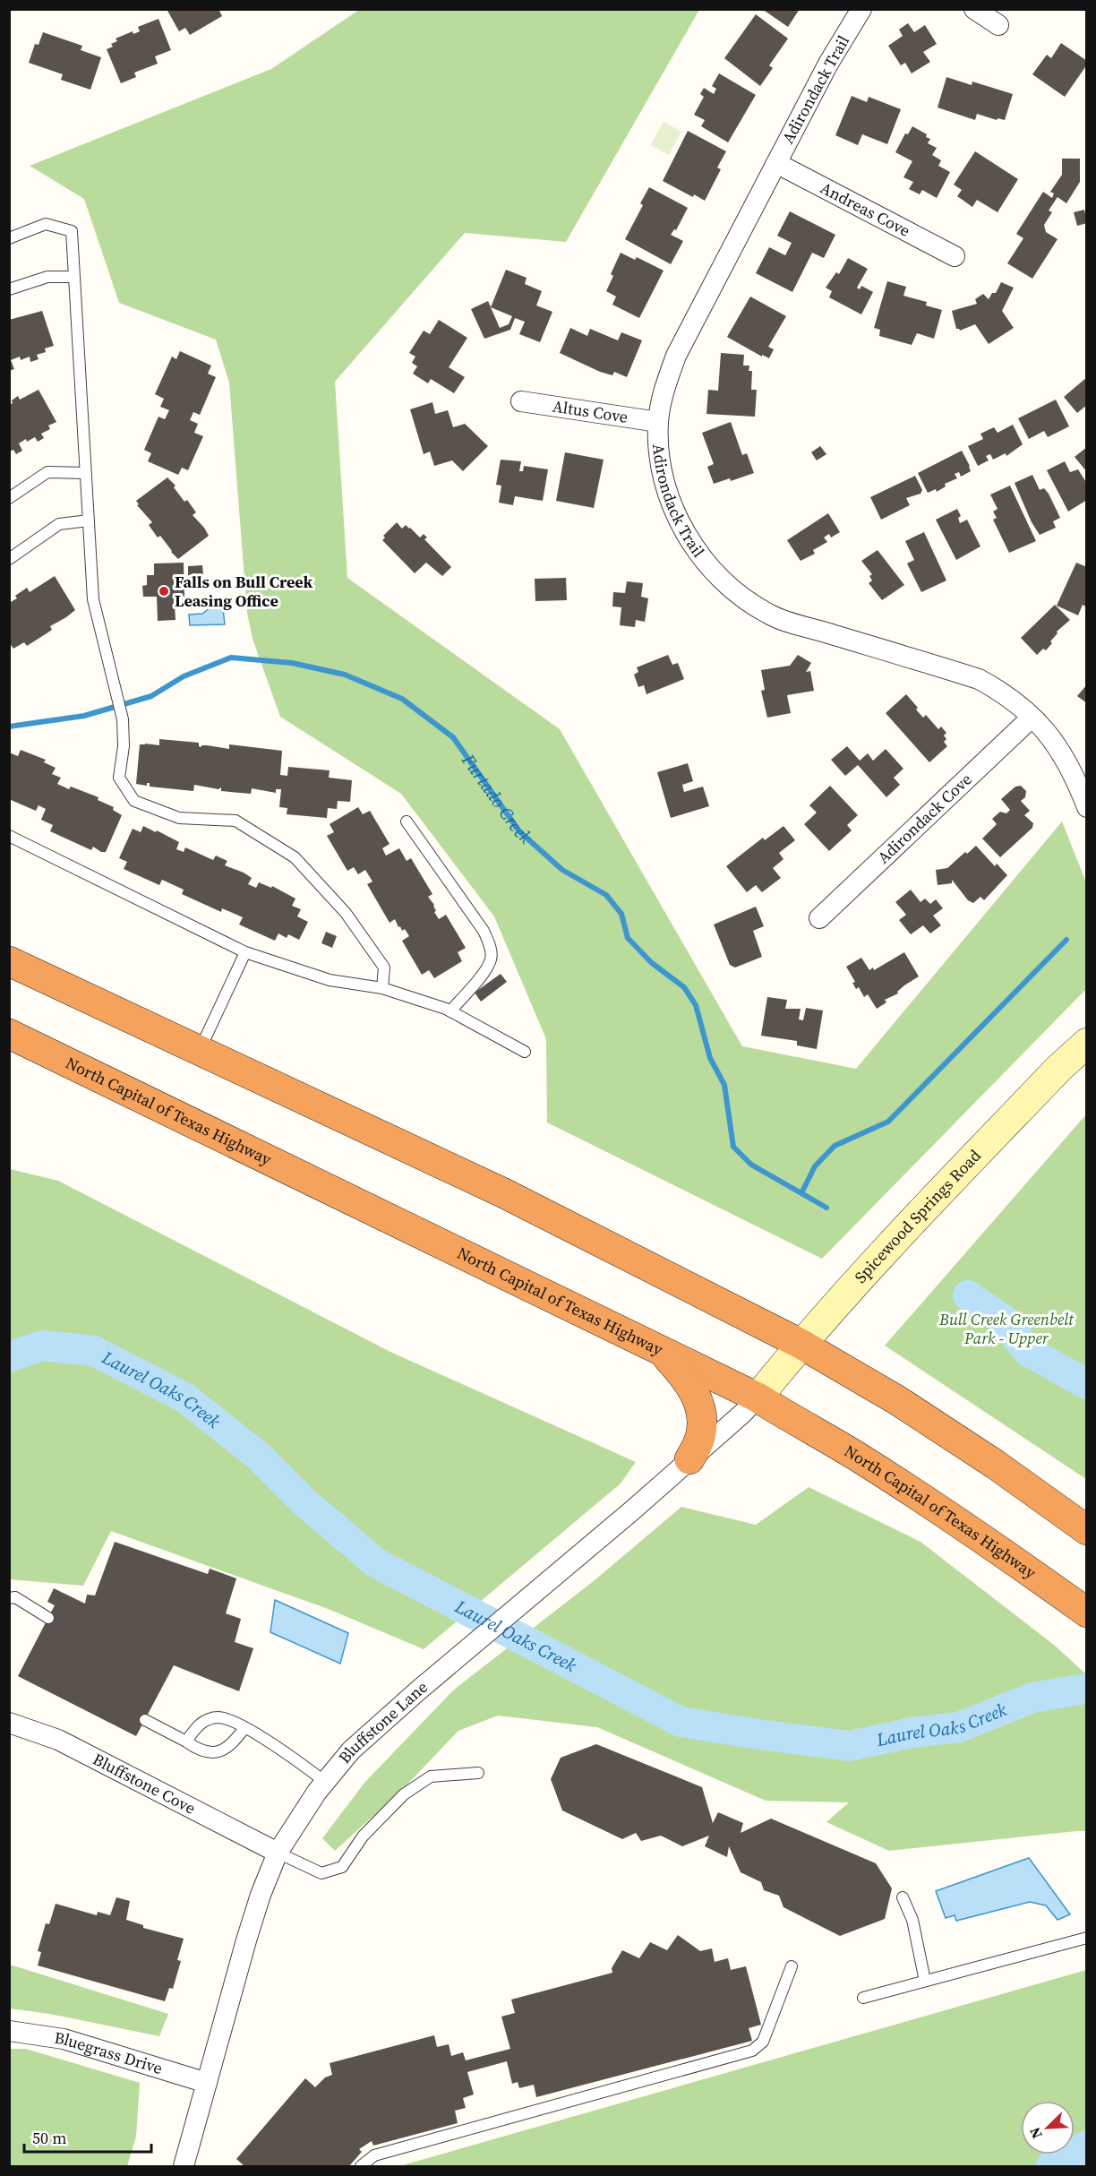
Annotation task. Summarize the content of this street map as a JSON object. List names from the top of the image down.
{
  "streets": {
    "highway": ["North Capital of Texas Highway"],
    "main road": ["Spicewood Springs Road"],
    "street": [
      "Adirondack Trail",
      "Andreas Cove",
      "Altus Cove",
      "Adirondack Cove",
      "Bluffstone Lane",
      "Bluffstone Cove",
      "Bluegrass Drive"
    ]
  },
  "crossings": [
    ["Adirondack Trail", "Andreas Cove"],
    ["Adirondack Trail", "Altus Cove"],
    ["Adirondack Trail", "Adirondack Cove"],
    ["North Capital of Texas Highway", "Spicewood Springs Road"],
    ["North Capital of Texas Highway", "Bluffstone Lane"],
    ["Spicewood Springs Road", "Bluffstone Lane"],
    ["Bluffstone Lane", "Bluffstone Cove"],
    ["Bluffstone Lane", "Bluegrass Drive"]
  ],
  "water": ["Furtado Creek", "Laurel Oaks Creek"],
  "parks": ["Bull Creek Greenbelt Park - Upper"],
  "places": ["Falls on Bull Creek Leasing Office"],
  "scale_bar": "50 m",
  "north": "bottom left"
}
